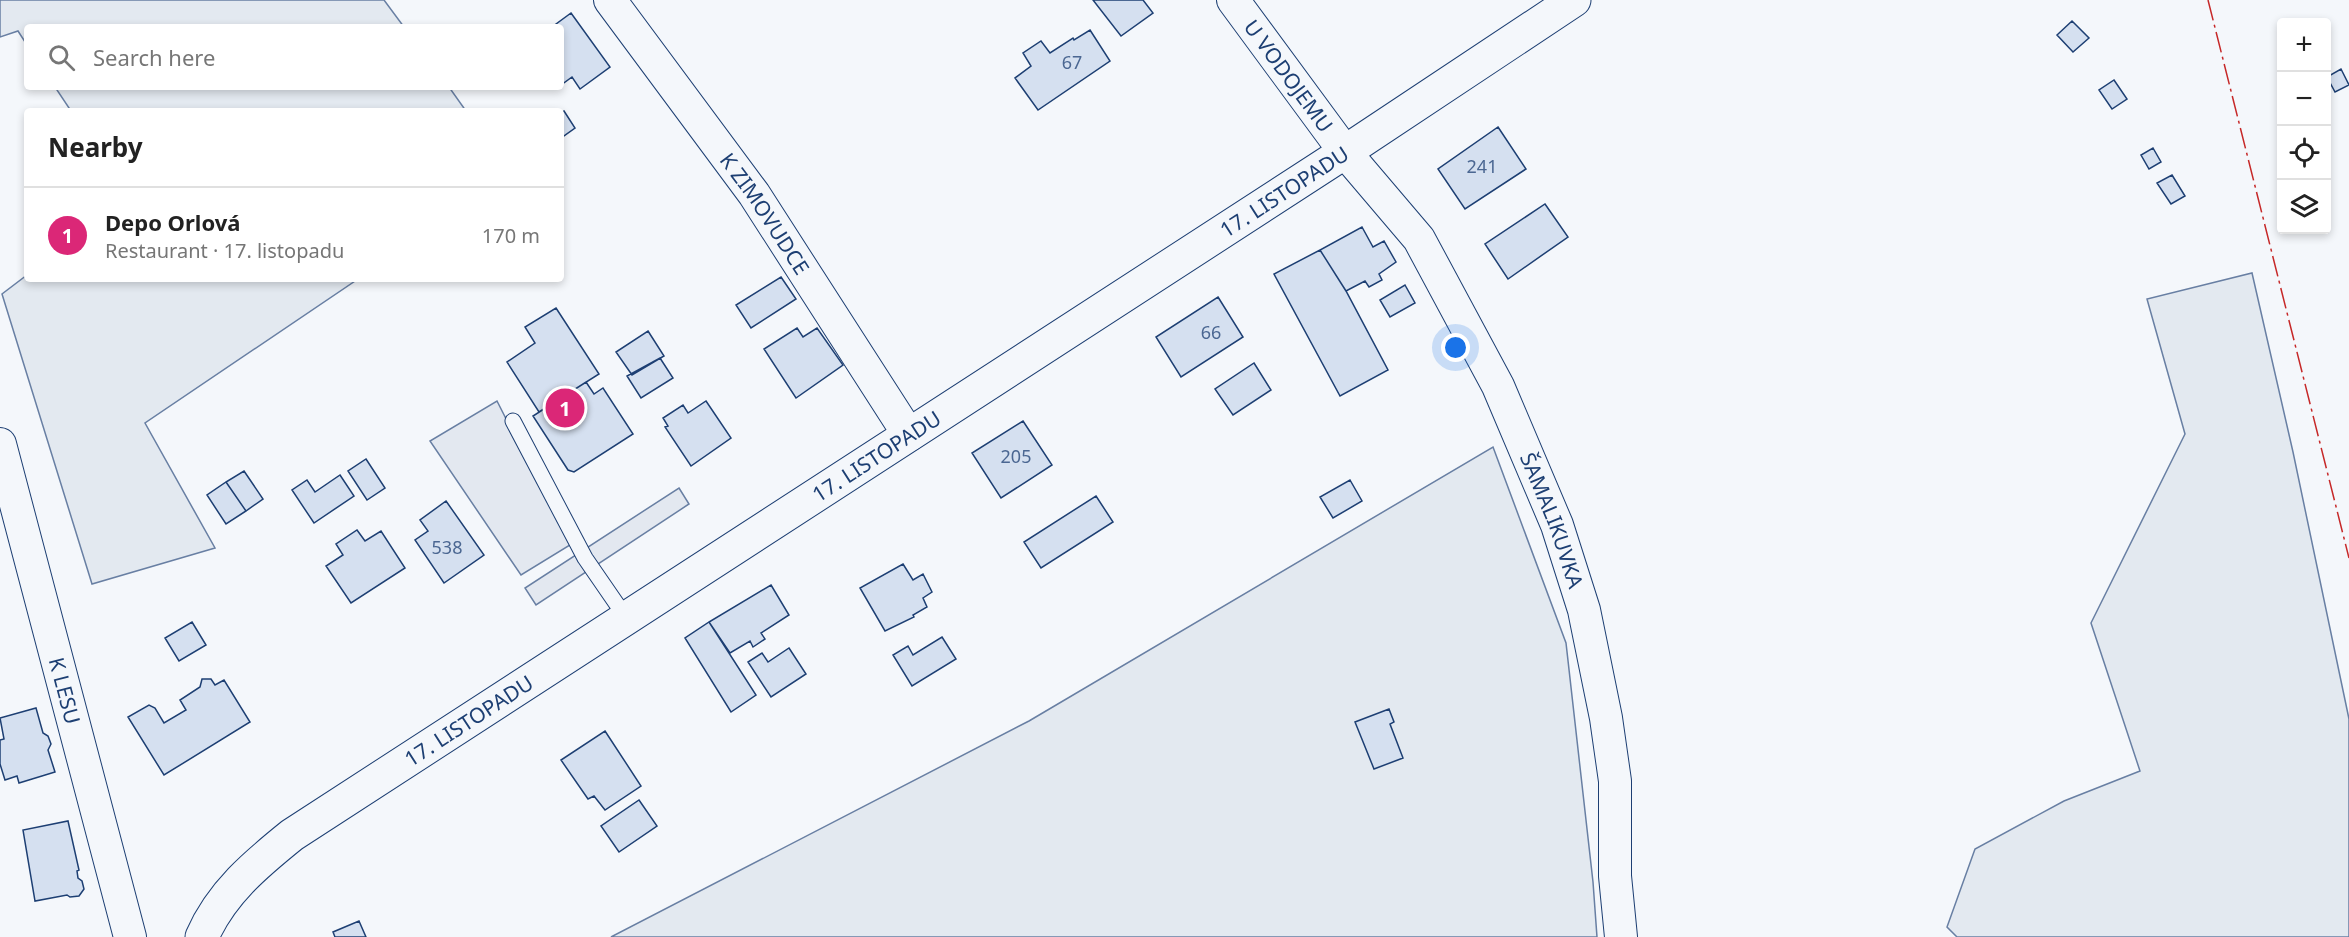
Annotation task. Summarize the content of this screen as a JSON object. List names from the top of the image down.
{
  "streets": {
    "main road": ["17. LISTOPADU"],
    "street": [
      "U VODOJEMU",
      "K ZIMOVUDCE",
      "ŠAMALIKUVKA",
      "K LESU"
    ]
  },
  "crossings": [
    ["U VODOJEMU", "17. LISTOPADU"],
    ["U VODOJEMU", "ŠAMALIKUVKA"],
    ["17. LISTOPADU", "K ZIMOVUDCE"],
    ["17. LISTOPADU", "ŠAMALIKUVKA"]
  ],
  "house_numbers": [
    "67",
    "241",
    "66",
    "205",
    "538"
  ],
  "page": {
    "map_buttons": ["+", "−"],
    "search": "Search here",
    "heading": "Nearby",
    "list": [
      {
        "mark": "1",
        "name": "Depo Orlová",
        "note": "Restaurant · 17. listopadu",
        "value": "170 m"
      }
    ],
    "pins": "1"
  }
}
